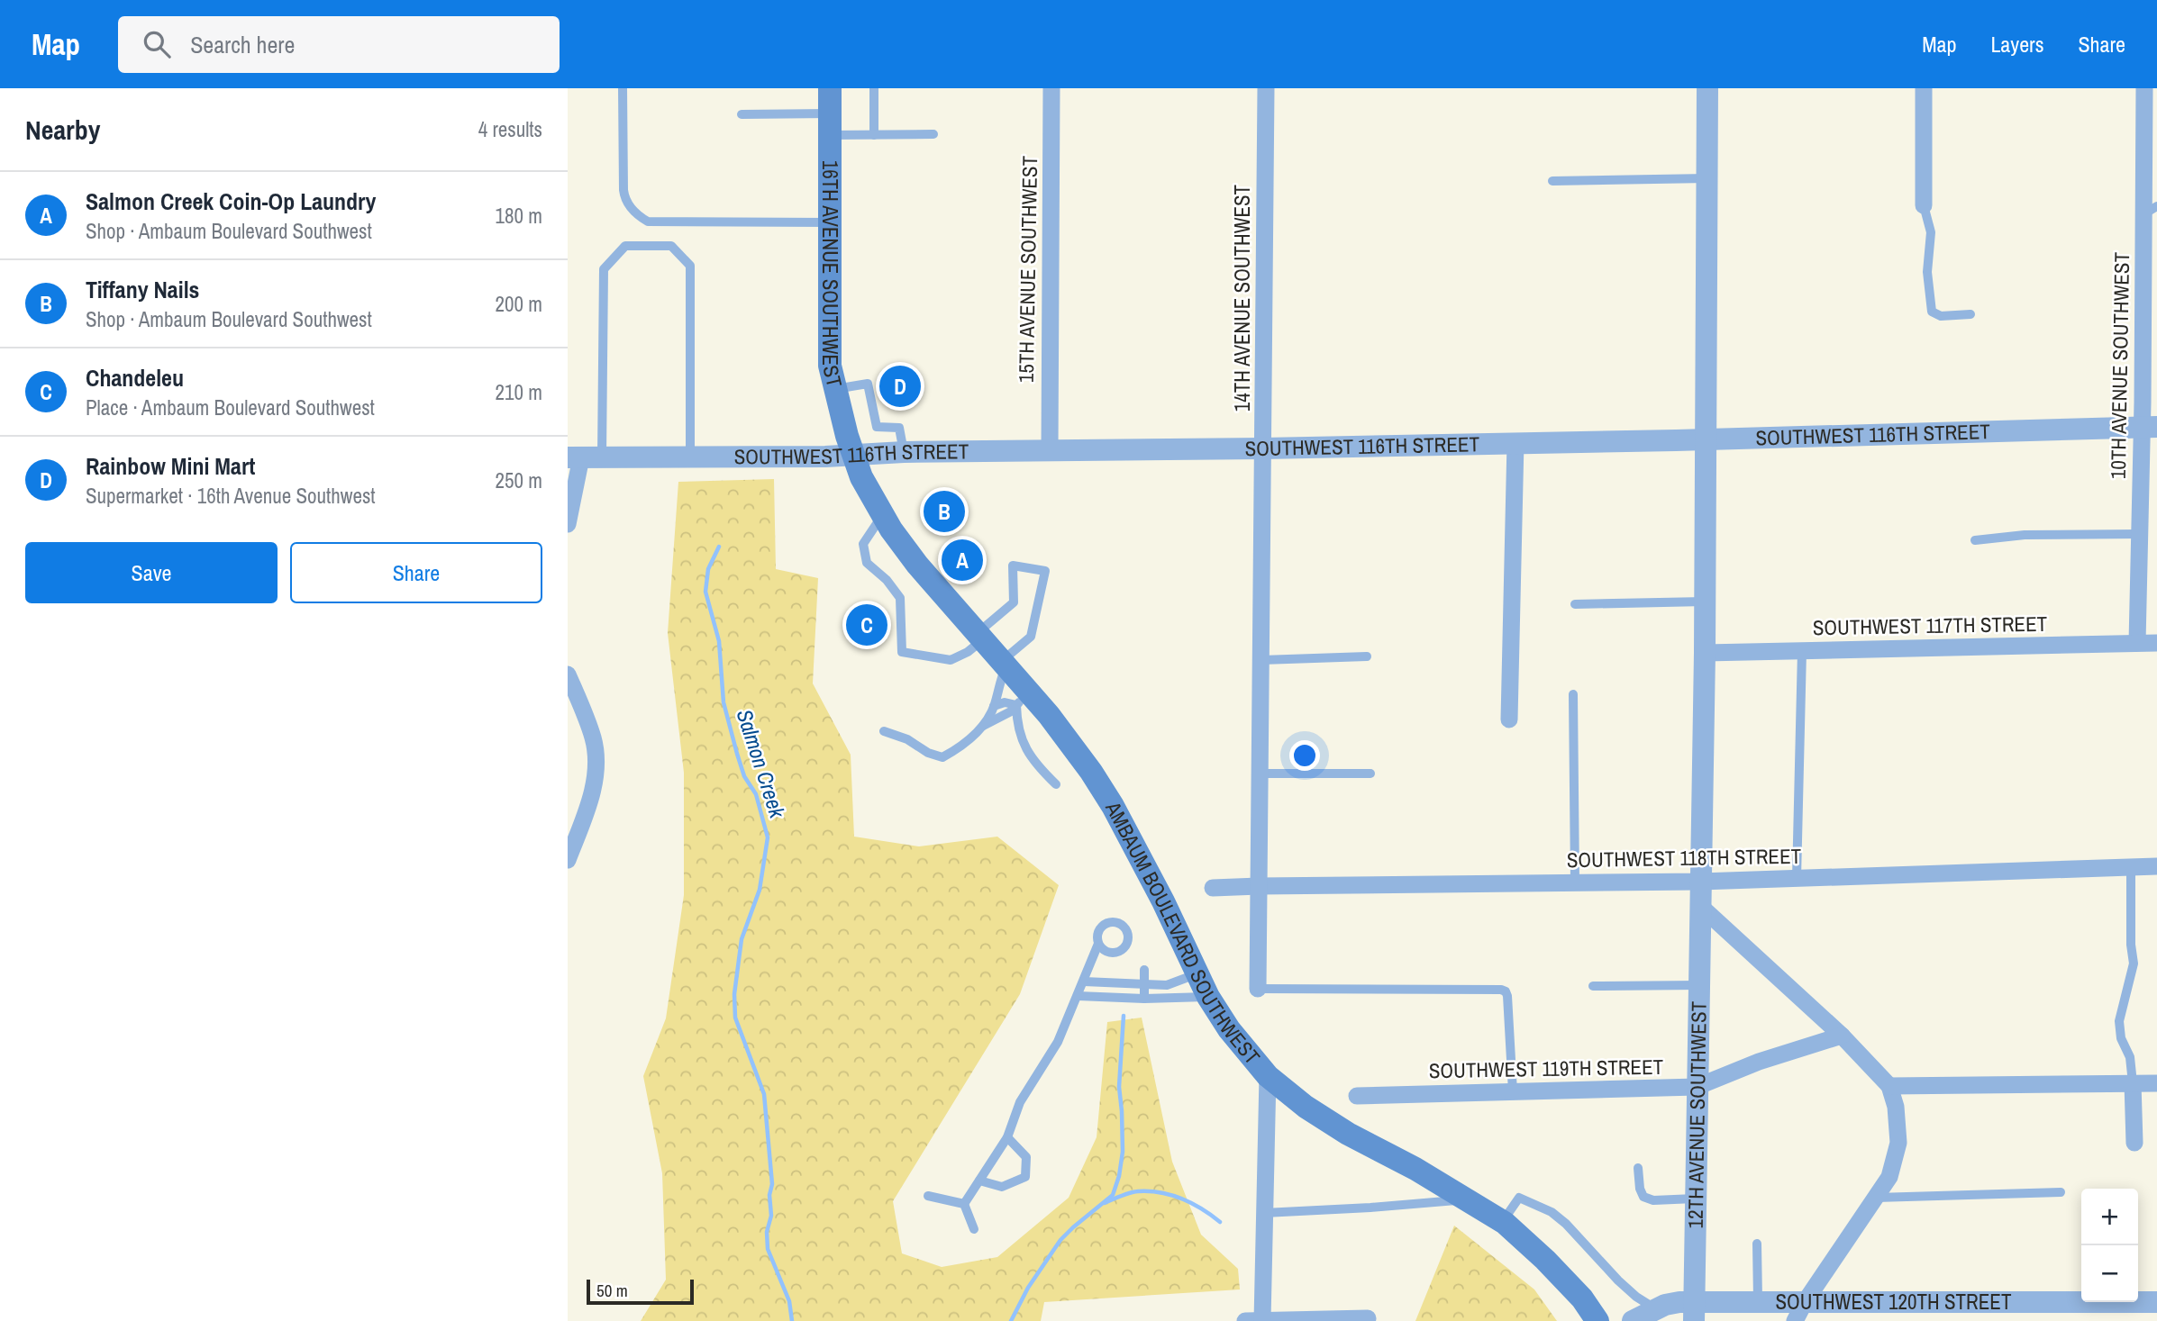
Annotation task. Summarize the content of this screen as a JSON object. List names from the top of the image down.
{
  "streets": {
    "main road": ["16TH AVENUE SOUTHWEST", "AMBAUM BOULEVARD SOUTHWEST"],
    "street": [
      "15TH AVENUE SOUTHWEST",
      "14TH AVENUE SOUTHWEST",
      "10TH AVENUE SOUTHWEST",
      "SOUTHWEST 116TH STREET",
      "SOUTHWEST 117TH STREET",
      "SOUTHWEST 118TH STREET",
      "SOUTHWEST 119TH STREET",
      "12TH AVENUE SOUTHWEST",
      "SOUTHWEST 120TH STREET"
    ]
  },
  "crossings": [
    ["15TH AVENUE SOUTHWEST", "SOUTHWEST 116TH STREET"],
    ["16TH AVENUE SOUTHWEST", "SOUTHWEST 116TH STREET"],
    ["16TH AVENUE SOUTHWEST", "AMBAUM BOULEVARD SOUTHWEST"],
    ["14TH AVENUE SOUTHWEST", "SOUTHWEST 116TH STREET"],
    ["14TH AVENUE SOUTHWEST", "SOUTHWEST 118TH STREET"],
    ["10TH AVENUE SOUTHWEST", "SOUTHWEST 116TH STREET"],
    ["10TH AVENUE SOUTHWEST", "SOUTHWEST 117TH STREET"],
    ["SOUTHWEST 116TH STREET", "AMBAUM BOULEVARD SOUTHWEST"],
    ["SOUTHWEST 116TH STREET", "12TH AVENUE SOUTHWEST"],
    ["SOUTHWEST 117TH STREET", "12TH AVENUE SOUTHWEST"],
    ["SOUTHWEST 118TH STREET", "12TH AVENUE SOUTHWEST"],
    ["SOUTHWEST 119TH STREET", "12TH AVENUE SOUTHWEST"],
    ["12TH AVENUE SOUTHWEST", "SOUTHWEST 120TH STREET"]
  ],
  "water": ["Salmon Creek"],
  "scale_bar": "50 m",
  "page": {
    "header": "Map",
    "search": "Search here",
    "nav": ["Map", "Layers", "Share"],
    "heading": ["Nearby", "4 results"],
    "list": [
      {
        "mark": "A",
        "name": "Salmon Creek Coin-Op Laundry",
        "note": "Shop · Ambaum Boulevard Southwest",
        "value": "180 m"
      },
      {
        "mark": "B",
        "name": "Tiffany Nails",
        "note": "Shop · Ambaum Boulevard Southwest",
        "value": "200 m"
      },
      {
        "mark": "C",
        "name": "Chandeleu",
        "note": "Place · Ambaum Boulevard Southwest",
        "value": "210 m"
      },
      {
        "mark": "D",
        "name": "Rainbow Mini Mart",
        "note": "Supermarket · 16th Avenue Southwest",
        "value": "250 m"
      }
    ],
    "pins": [
      "D",
      "B",
      "A",
      "C"
    ],
    "buttons": ["Save", "Share"],
    "map_buttons": ["+", "−"],
    "scale": "50 m"
  }
}
